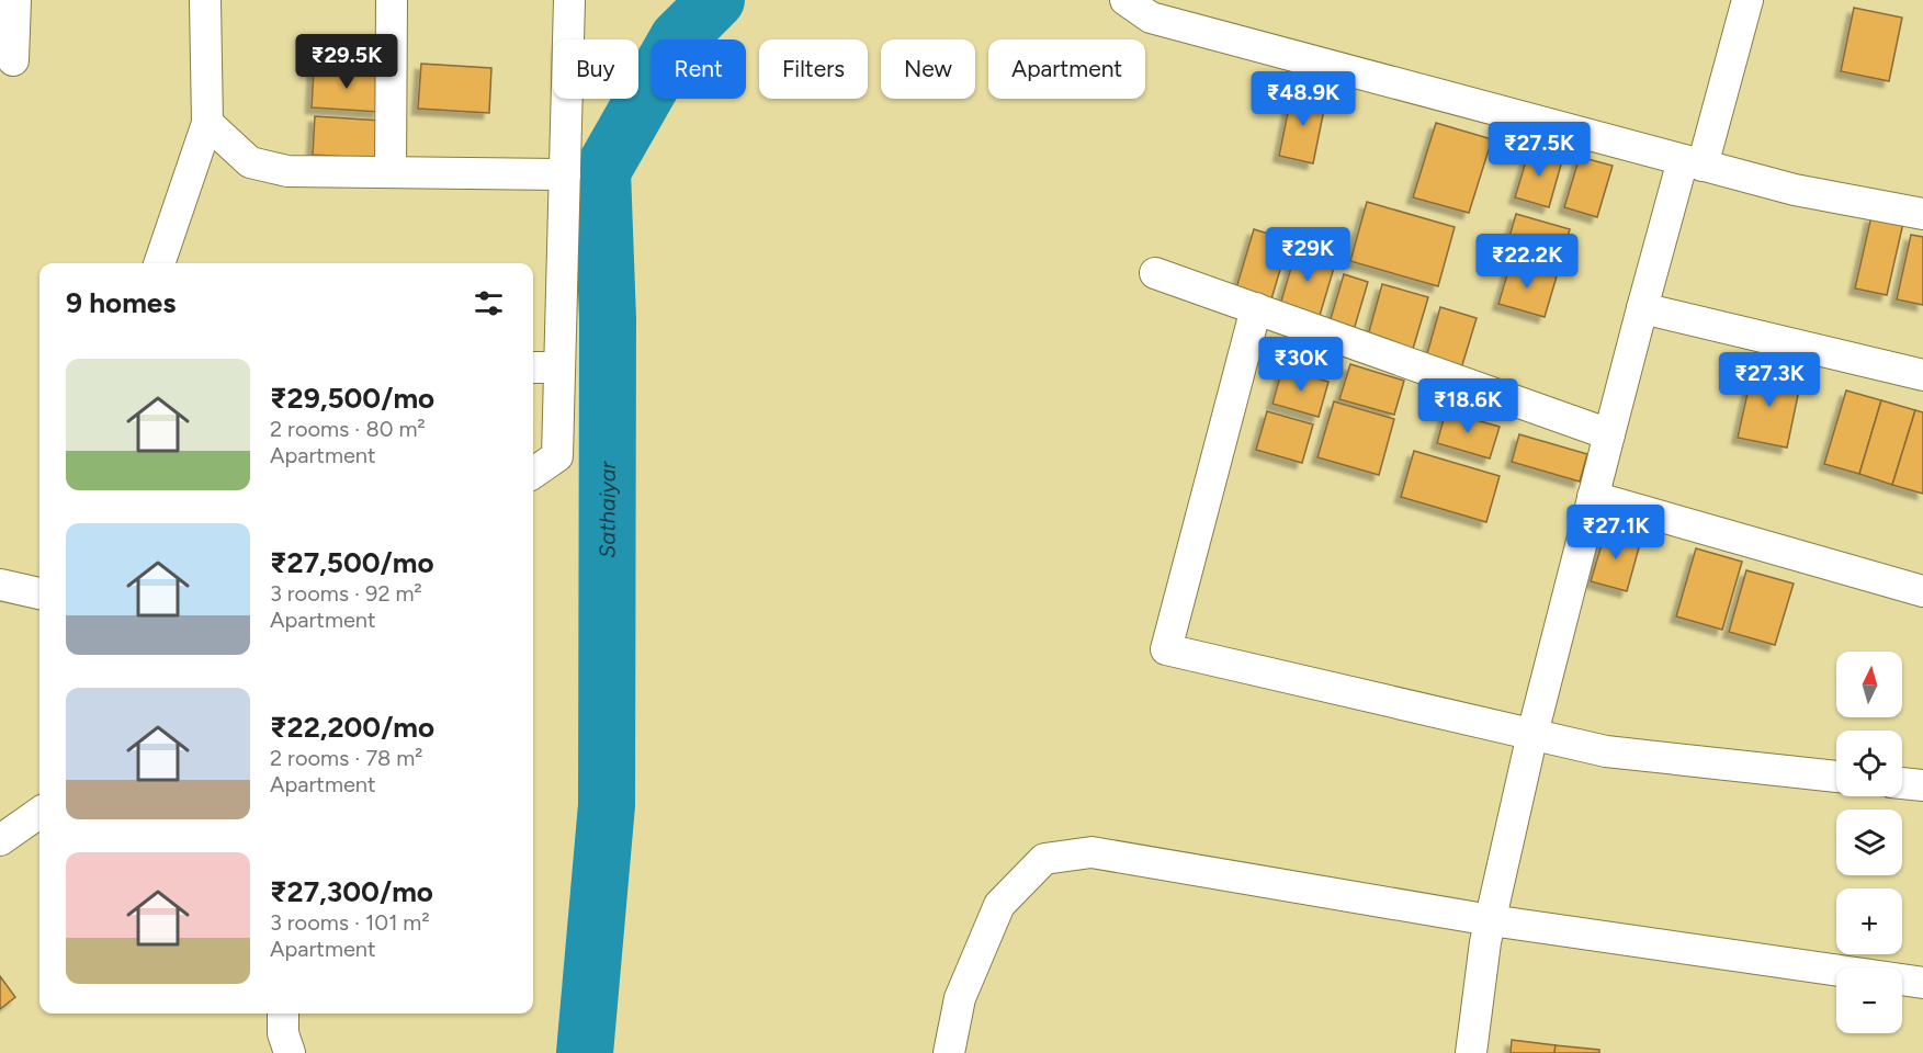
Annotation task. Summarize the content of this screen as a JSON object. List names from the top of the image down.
{
  "water": ["Sathaiyar"],
  "north": "top",
  "page": {
    "price": [
      "₹29.5K",
      "₹48.9K",
      "₹27.5K",
      "₹29K",
      "₹22.2K",
      "₹30K",
      "₹27.3K",
      "₹18.6K",
      "₹27.1K"
    ],
    "chip": [
      "Buy",
      "Rent",
      "Filters",
      "New",
      "Apartment"
    ],
    "heading": "9 homes",
    "list": [
      {
        "name": "₹29,500/mo",
        "note": "2 rooms · 80 m² · Apartment"
      },
      {
        "name": "₹27,500/mo",
        "note": "3 rooms · 92 m² · Apartment"
      },
      {
        "name": "₹22,200/mo",
        "note": "2 rooms · 78 m² · Apartment"
      },
      {
        "name": "₹27,300/mo",
        "note": "3 rooms · 101 m² · Apartment"
      }
    ],
    "map_buttons": ["+", "−"]
  }
}
